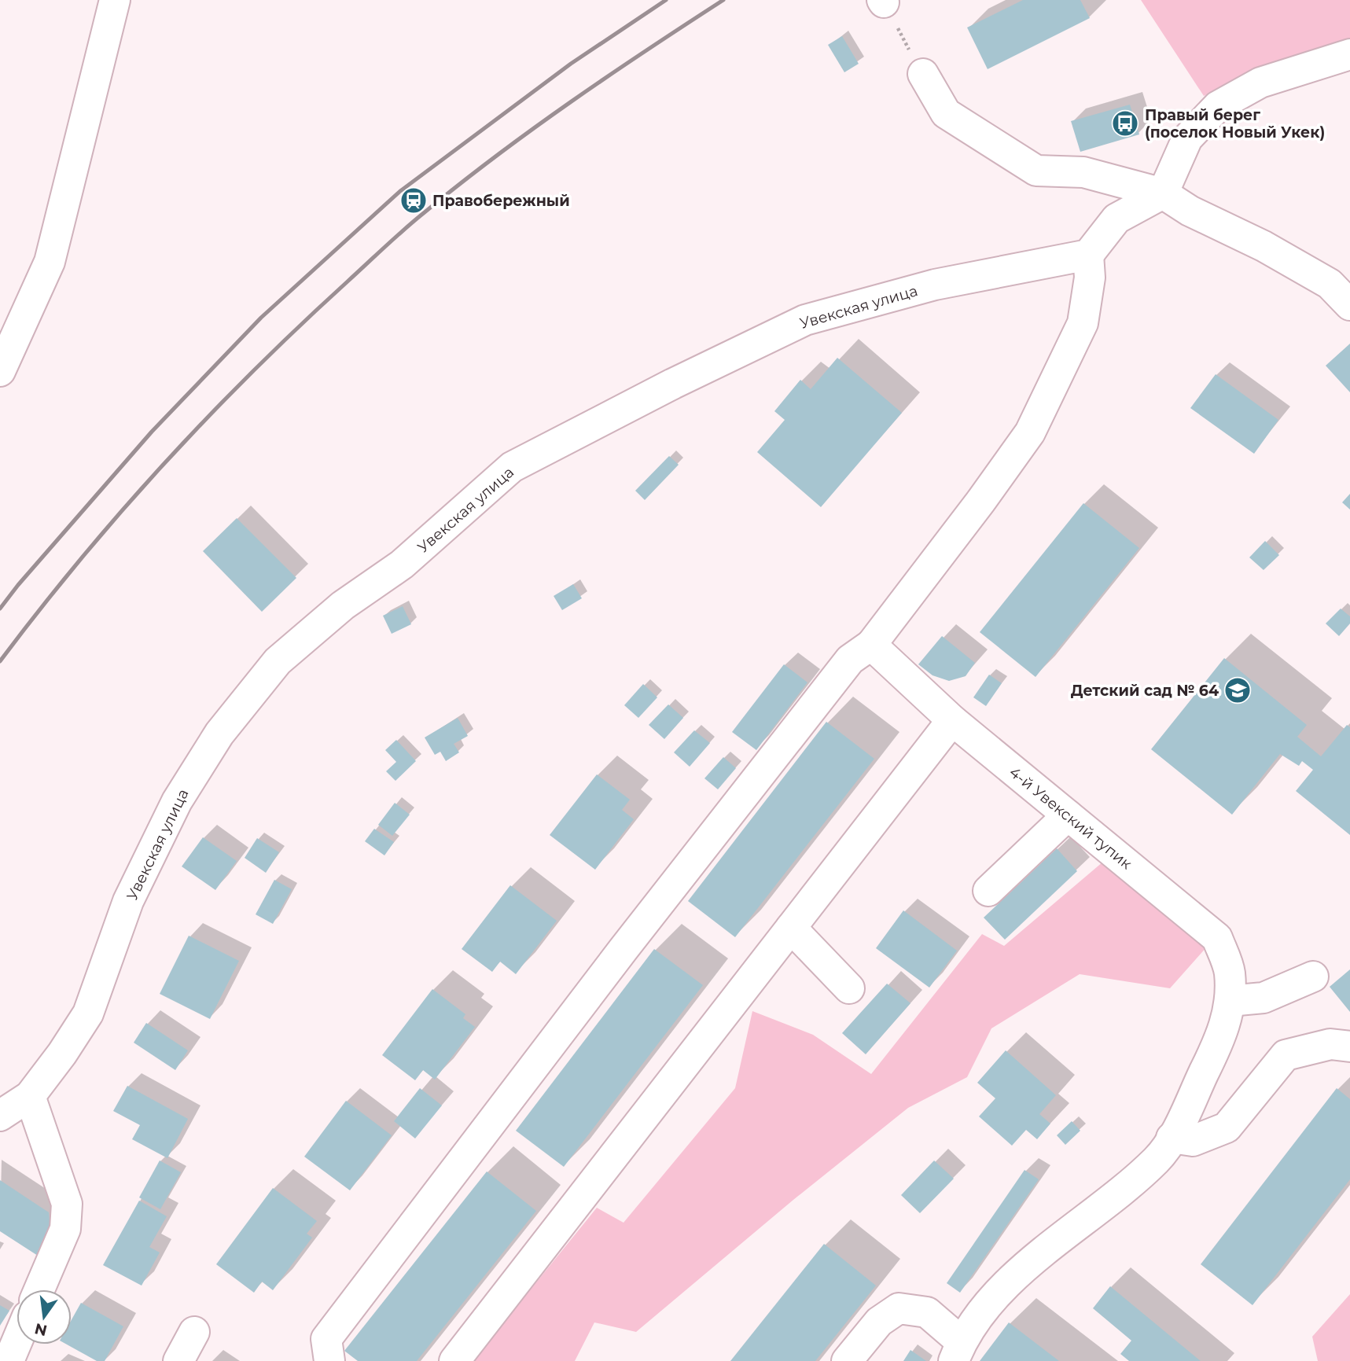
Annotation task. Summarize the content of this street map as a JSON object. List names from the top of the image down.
{
  "streets": {
    "street": ["Увекская улица", "4-й Увекский тупик"]
  },
  "places": {
    "bus stop": ["Правый берег (поселок Новый Укек)"],
    "station": ["Правобережный"],
    "school or university": ["Детский сад № 64"]
  },
  "north": "bottom"
}
